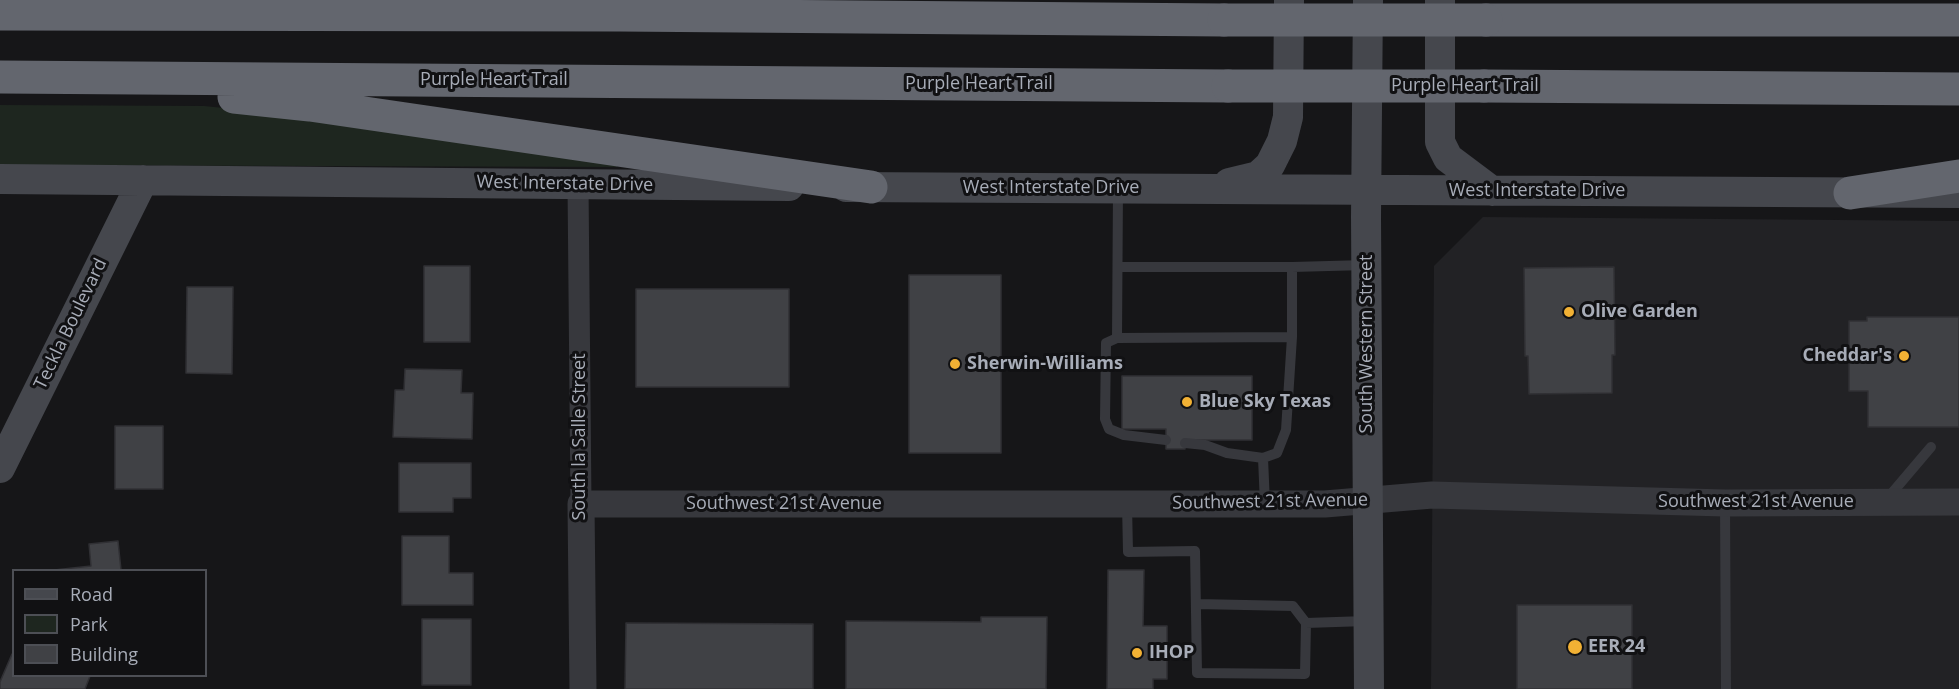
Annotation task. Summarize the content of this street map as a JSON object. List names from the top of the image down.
{
  "streets": {
    "highway": ["Purple Heart Trail"],
    "main road": ["West Interstate Drive", "Teckla Boulevard", "South Western Street"],
    "street": ["South la Salle Street", "Southwest 21st Avenue"]
  },
  "crossings": [
    ["West Interstate Drive", "Teckla Boulevard"],
    ["West Interstate Drive", "South Western Street"],
    ["West Interstate Drive", "South la Salle Street"],
    ["South Western Street", "Southwest 21st Avenue"],
    ["South la Salle Street", "Southwest 21st Avenue"]
  ],
  "places": [
    "Olive Garden",
    "Cheddar's",
    "Sherwin-Williams",
    "Blue Sky Texas",
    "EER 24",
    "IHOP"
  ],
  "legend": ["Road", "Park", "Building"]
}
